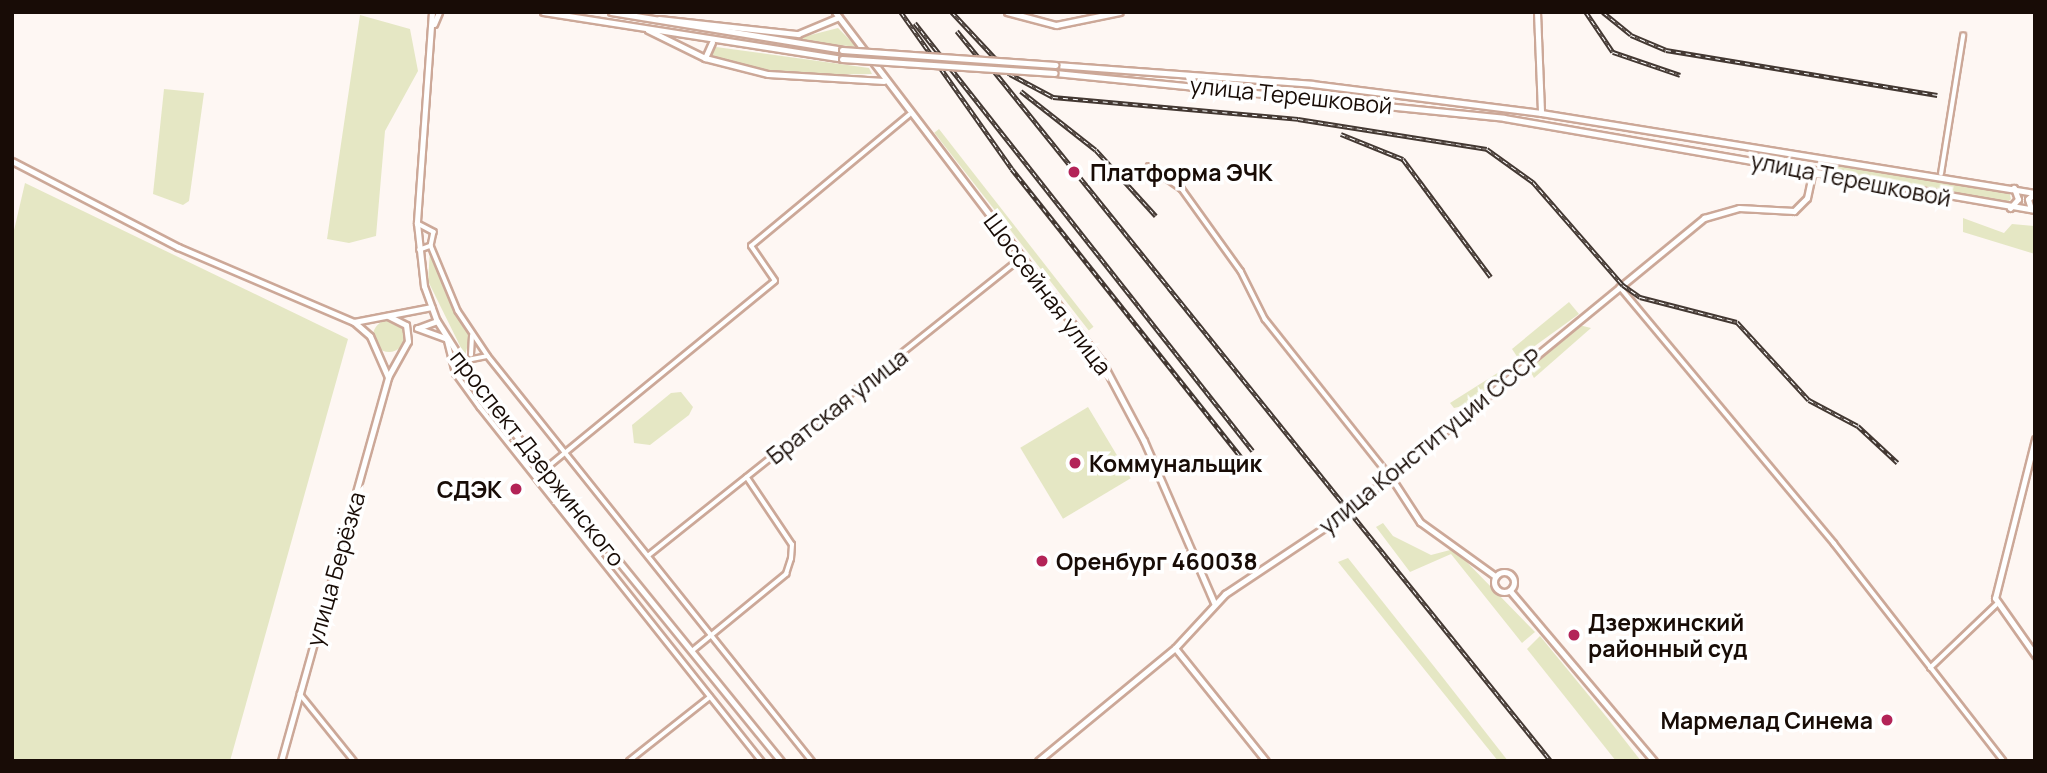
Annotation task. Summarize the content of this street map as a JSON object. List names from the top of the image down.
{
  "streets": {
    "main road": [
      "улица Терешковой",
      "Шоссейная улица",
      "улица Конституции СССР",
      "проспект Дзержинского",
      "улица Берёзка"
    ],
    "street": ["Братская улица"]
  },
  "crossings": [
    ["улица Терешковой", "улица Конституции СССР"],
    ["Шоссейная улица", "Братская улица"],
    ["Шоссейная улица", "улица Конституции СССР"]
  ],
  "places": [
    "Платформа ЭЧК",
    "Коммунальщик",
    "СДЭК",
    "Оренбург 460038",
    "Дзержинский районный суд",
    "Мармелад Синема"
  ]
}
